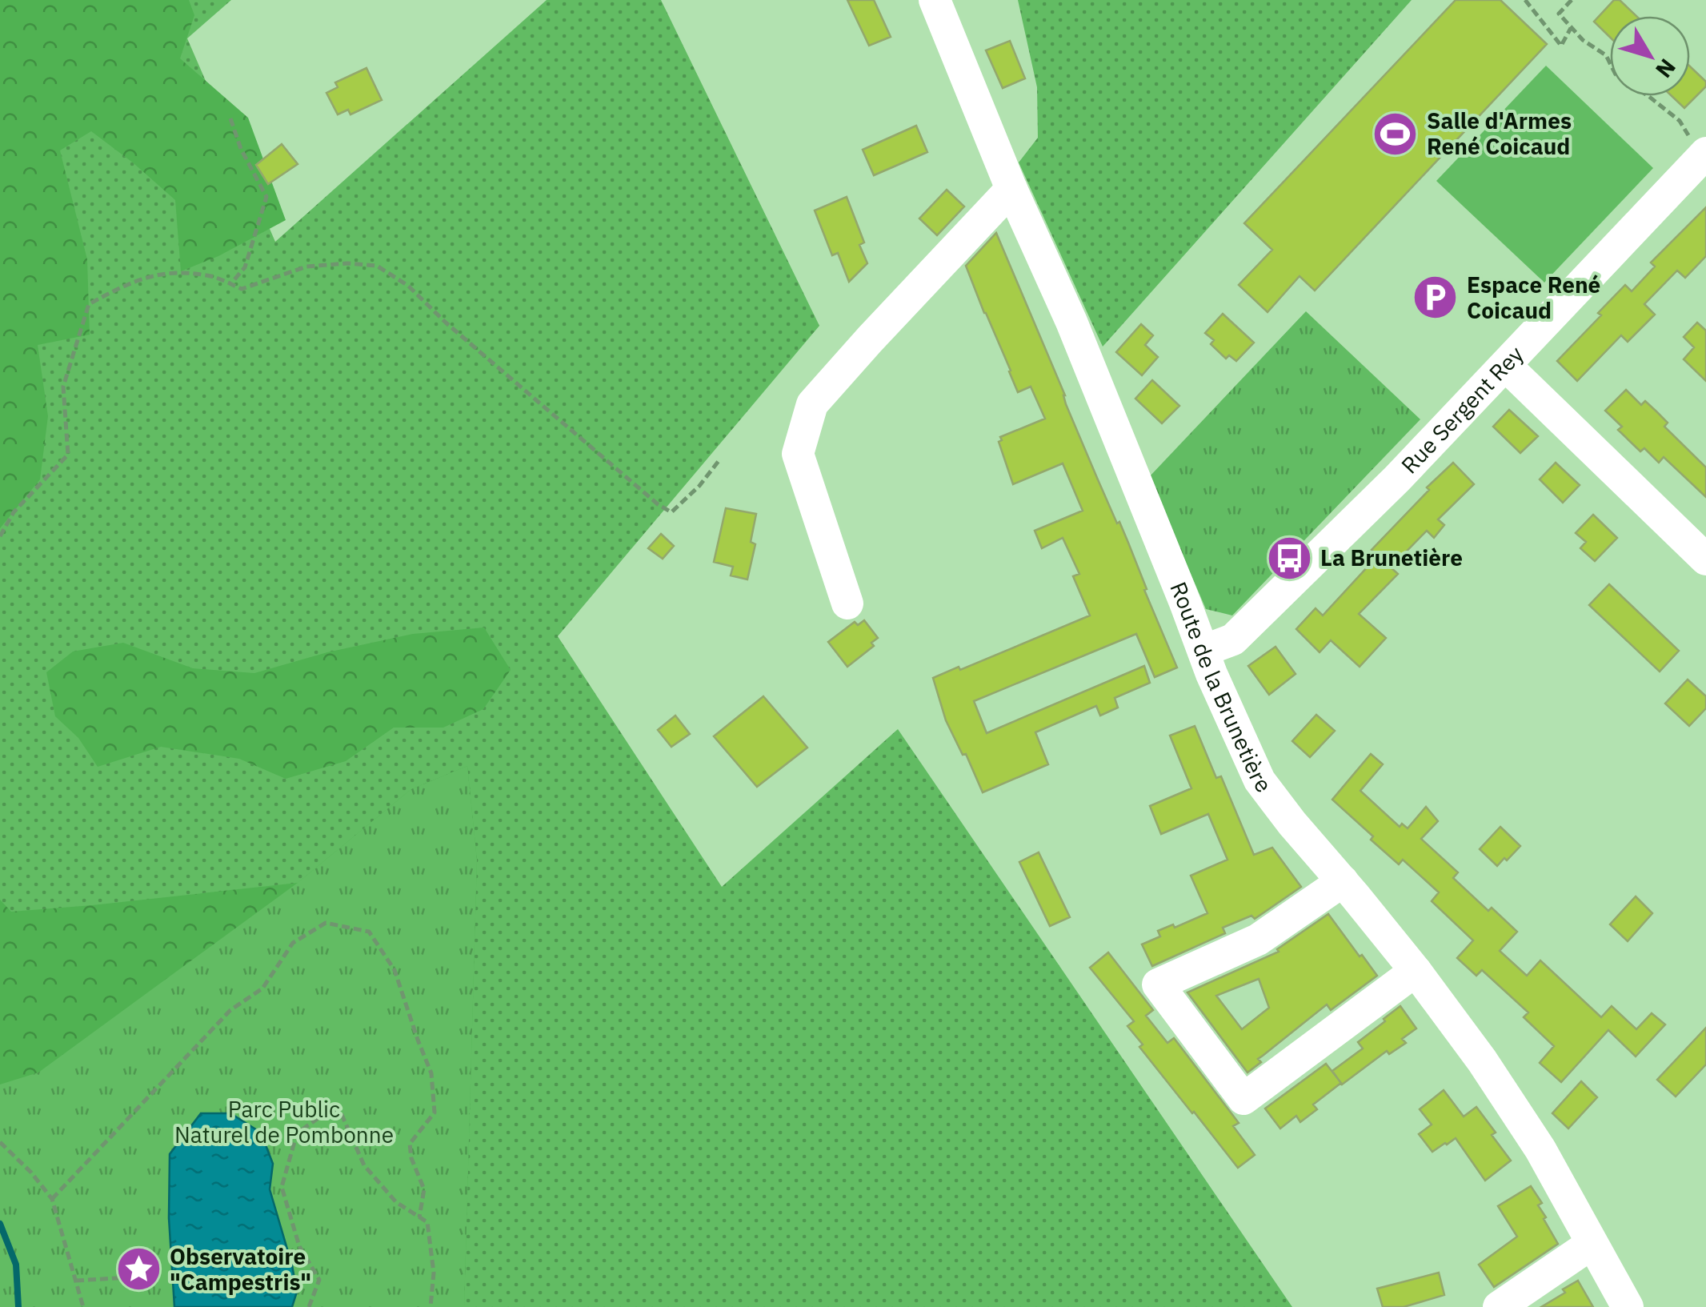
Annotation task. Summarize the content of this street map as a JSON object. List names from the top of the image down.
{
  "streets": {
    "street": ["Rue Sergent Rey", "Route de la Brunetière"]
  },
  "crossings": [
    ["Rue Sergent Rey", "Route de la Brunetière"]
  ],
  "parks": ["Parc Public Naturel de Pombonne"],
  "places": {
    "sports": ["Salle d'Armes René Coicaud"],
    "parking": ["Espace René Coicaud"],
    "bus stop": ["La Brunetière"],
    "place": ["Observatoire \"Campestris\""]
  },
  "north": "bottom right"
}
